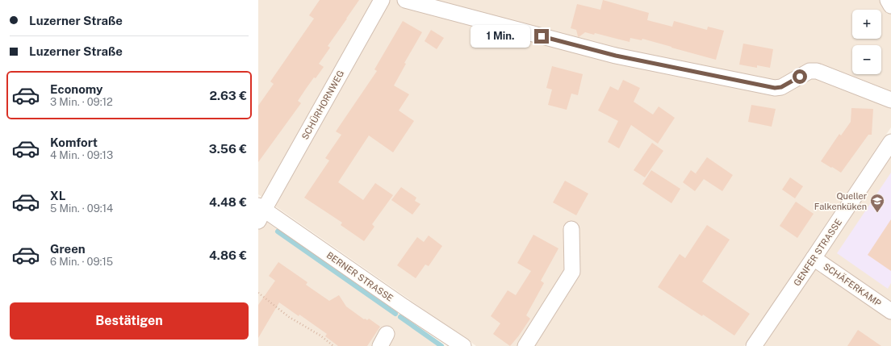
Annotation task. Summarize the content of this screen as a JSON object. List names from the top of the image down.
{
  "streets": {
    "street": [
      "SCHÜRHORNWEG",
      "GENFER STRASSE",
      "BERNER STRASSE",
      "SCHÄFERKAMP"
    ]
  },
  "crossings": [
    ["SCHÜRHORNWEG", "BERNER STRASSE"],
    ["GENFER STRASSE", "SCHÄFERKAMP"]
  ],
  "places": {
    "school or university": ["Queller Falkenküken"]
  },
  "page": {
    "banner": ["Luzerner Straße", "Luzerner Straße"],
    "map_buttons": ["+", "−"],
    "bubble": "1 Min.",
    "list": [
      {
        "name": "Economy",
        "note": "3 Min. · 09:12",
        "value": "2.63 €"
      },
      {
        "name": "Komfort",
        "note": "4 Min. · 09:13",
        "value": "3.56 €"
      },
      {
        "name": "XL",
        "note": "5 Min. · 09:14",
        "value": "4.48 €"
      },
      {
        "name": "Green",
        "note": "6 Min. · 09:15",
        "value": "4.86 €"
      }
    ],
    "buttons": "Bestätigen"
  }
}
